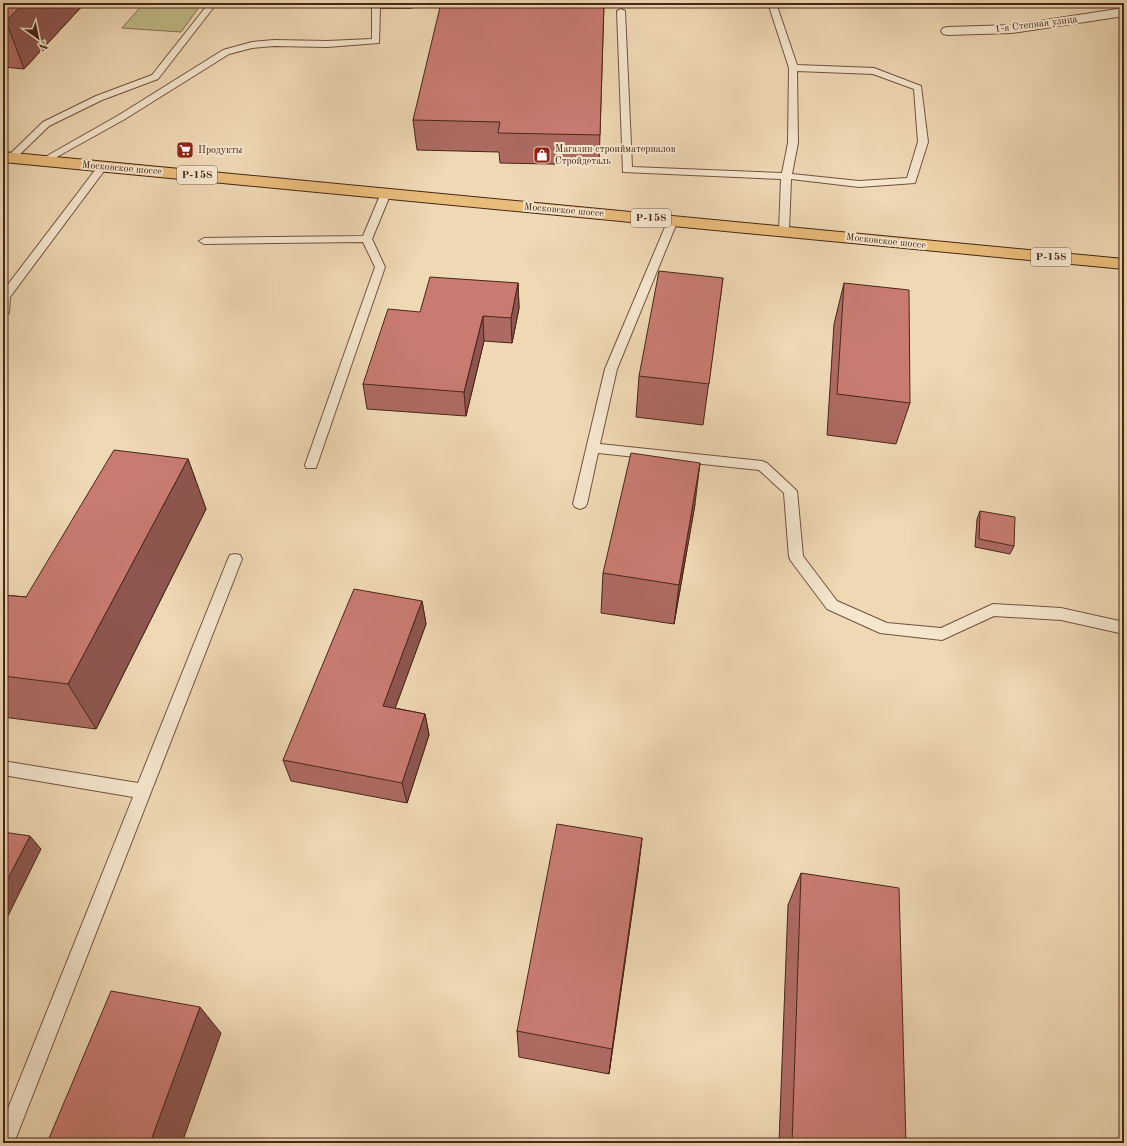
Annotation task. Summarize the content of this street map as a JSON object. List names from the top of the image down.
{
  "streets": {
    "main road": ["Московское шоссе", "Р-158"],
    "street": ["1-я Степная улица"]
  },
  "places": {
    "supermarket": ["Продукты"],
    "shop": ["Магазин строийматериалов Стройдеталь"]
  },
  "north": "bottom right"
}
